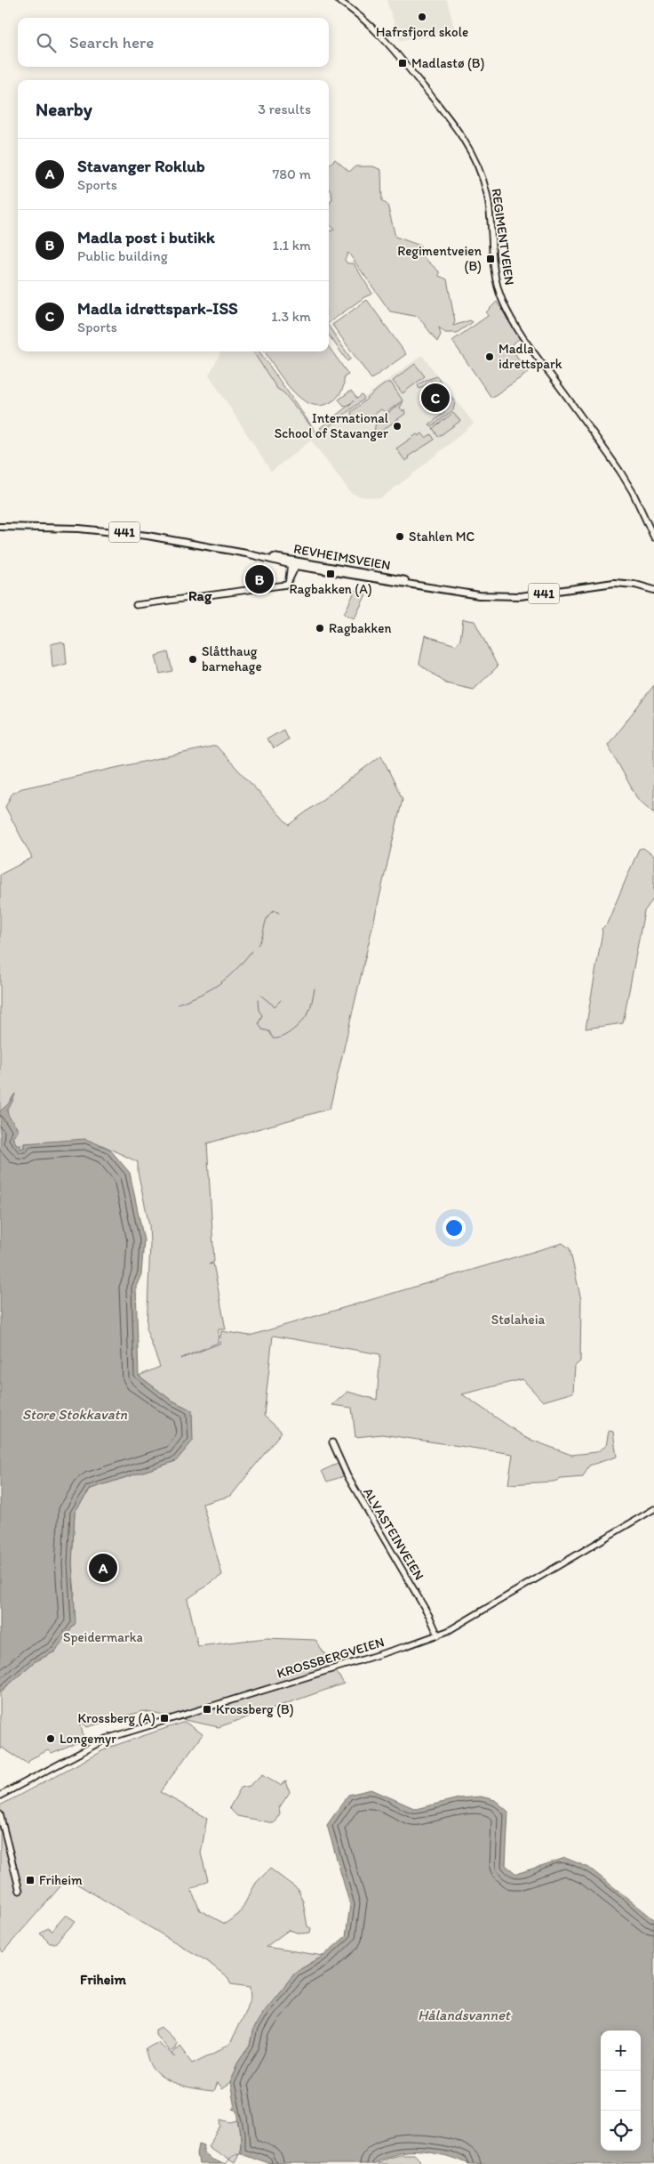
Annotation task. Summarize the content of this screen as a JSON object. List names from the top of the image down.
{
  "streets": {
    "main road": ["441", "REVHEIMSVEIEN"],
    "street": ["REGIMENTVEIEN", "ALVASTEINVEIEN", "KROSSBERGVEIEN"]
  },
  "crossings": [
    ["ALVASTEINVEIEN", "KROSSBERGVEIEN"]
  ],
  "districts": ["Rag", "Friheim"],
  "water": ["Store Stokkavatn", "Hålandsvannet"],
  "parks": ["Stølaheia", "Speidermarka"],
  "places": {
    "other": [
      "Hafrsfjord skole",
      "Madla idrettspark",
      "International School of Stavanger",
      "Stahlen MC",
      "Ragbakken",
      "Slåtthaug barnehage",
      "Longemyr"
    ],
    "transit": [
      "Madlastø (B)",
      "Regimentveien (B)",
      "Ragbakken (A)",
      "Krossberg (B)",
      "Krossberg (A)",
      "Friheim"
    ]
  },
  "page": {
    "search": "Search here",
    "heading": ["Nearby", "3 results"],
    "list": [
      {
        "mark": "A",
        "name": "Stavanger Roklub",
        "note": "Sports",
        "value": "780 m"
      },
      {
        "mark": "B",
        "name": "Madla post i butikk",
        "note": "Public building",
        "value": "1.1 km"
      },
      {
        "mark": "C",
        "name": "Madla idrettspark-ISS",
        "note": "Sports",
        "value": "1.3 km"
      }
    ],
    "pins": ["C", "B", "A"],
    "map_buttons": ["+", "−"]
  }
}
